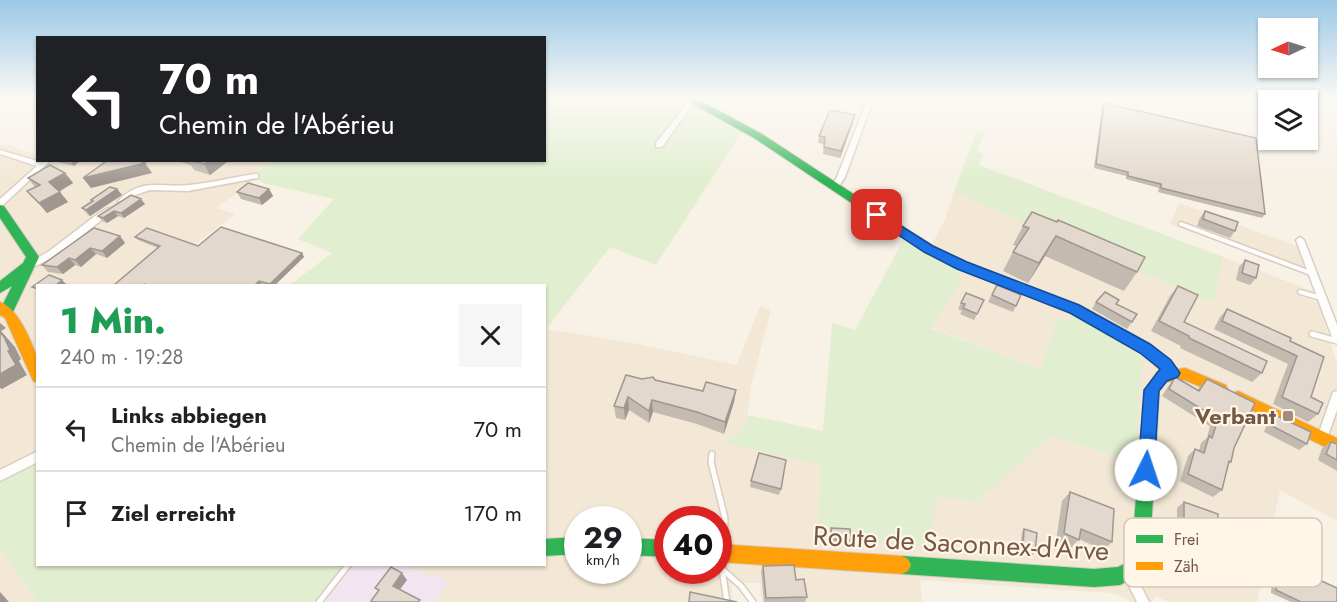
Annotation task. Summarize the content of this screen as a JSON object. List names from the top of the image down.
{
  "streets": {
    "street": ["Route de Saconnex-d'Arve"]
  },
  "places": {
    "transit": ["Verbant"]
  },
  "legend": ["Frei", "Zäh"],
  "north": "left",
  "page": {
    "turn": ["70 m", "Chemin de l'Abérieu"],
    "heading": ["1 Min.", "240 m · 19:28"],
    "list": [
      {
        "name": "Links abbiegen",
        "note": "Chemin de l'Abérieu",
        "value": "70 m"
      },
      {
        "name": "Ziel erreicht",
        "value": "170 m"
      }
    ],
    "speed": "29 km/h",
    "limit": "40"
  }
}
